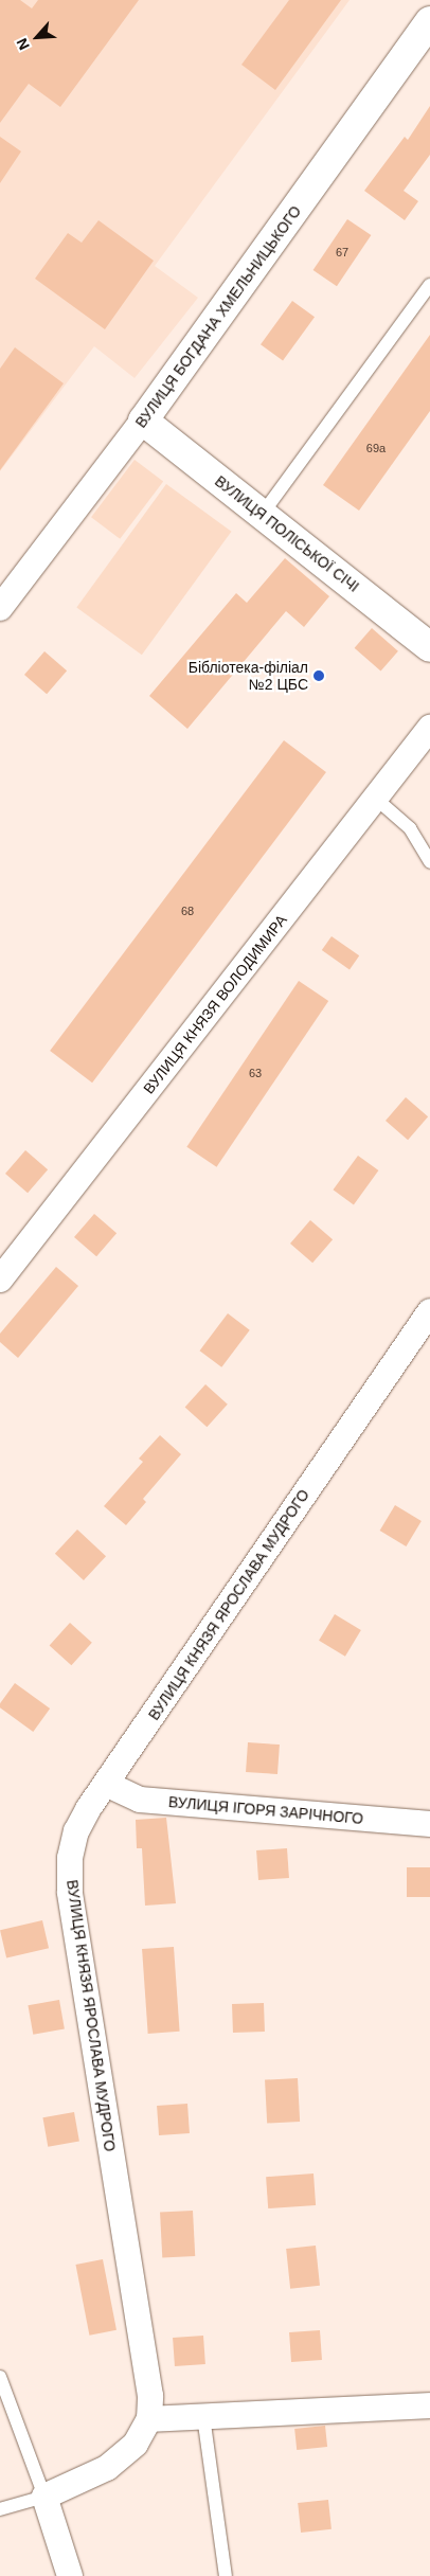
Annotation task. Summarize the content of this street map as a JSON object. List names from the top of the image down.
{
  "streets": {
    "street": [
      "ВУЛИЦЯ БОГДАНА ХМЕЛЬНИЦЬКОГО",
      "ВУЛИЦЯ ПОЛІСЬКОЇ СІЧІ",
      "ВУЛИЦЯ КНЯЗЯ ВОЛОДИМИРА",
      "ВУЛИЦЯ КНЯЗЯ ЯРОСЛАВА МУДРОГО",
      "ВУЛИЦЯ ІГОРЯ ЗАРІЧНОГО"
    ]
  },
  "crossings": [
    ["ВУЛИЦЯ БОГДАНА ХМЕЛЬНИЦЬКОГО", "ВУЛИЦЯ ПОЛІСЬКОЇ СІЧІ"],
    ["ВУЛИЦЯ КНЯЗЯ ЯРОСЛАВА МУДРОГО", "ВУЛИЦЯ ІГОРЯ ЗАРІЧНОГО"]
  ],
  "places": ["Бібліотека-філіал №2 ЦБС"],
  "house_numbers": [
    "67",
    "69а",
    "68",
    "63"
  ],
  "north": "bottom left"
}
